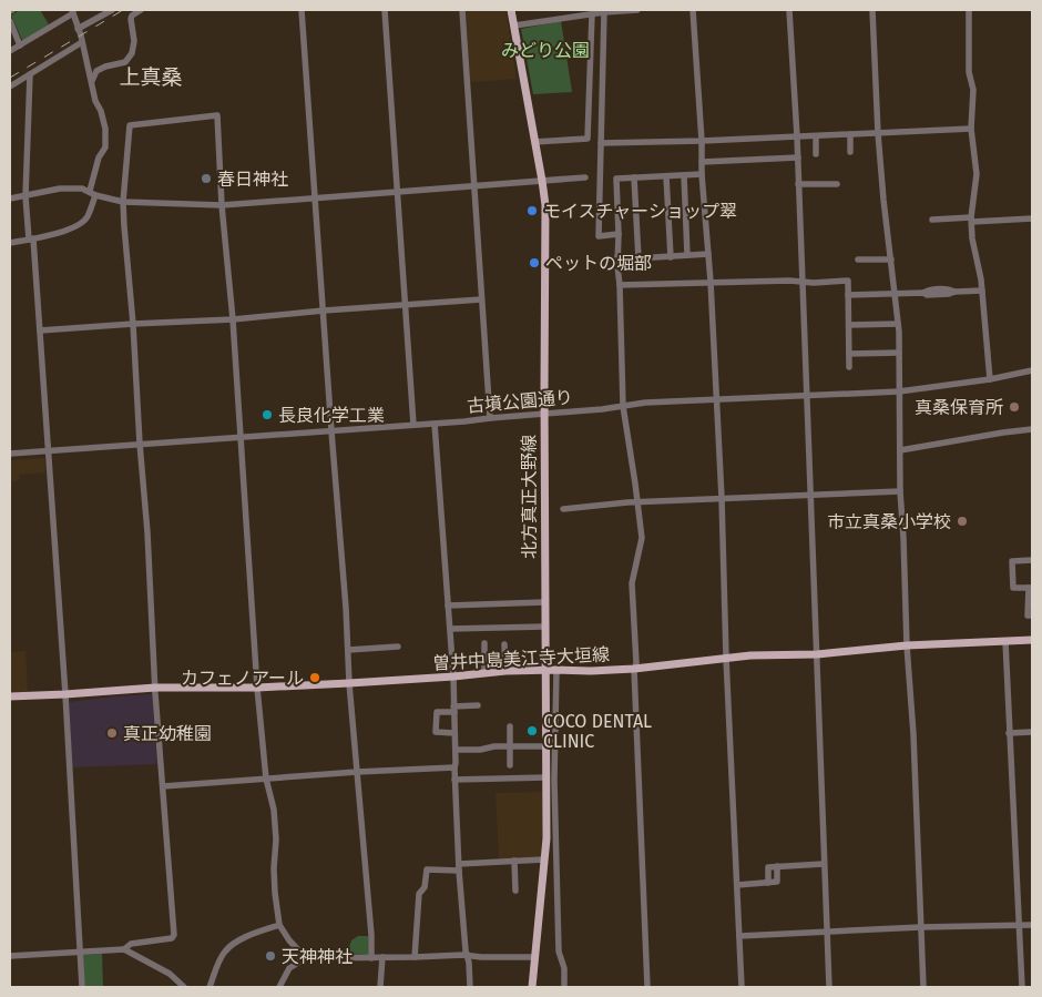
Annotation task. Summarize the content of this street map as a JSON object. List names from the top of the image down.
{
  "streets": {
    "main road": ["北方真正大野線", "曽井中島美江寺大垣線"],
    "street": ["古墳公園通り"]
  },
  "crossings": [
    ["古墳公園通り", "北方真正大野線"],
    ["北方真正大野線", "曽井中島美江寺大垣線"]
  ],
  "districts": ["上真桑"],
  "parks": ["みどり公園"],
  "places": [
    "春日神社",
    "モイスチャーショップ翠",
    "ペットの堀部",
    "真桑保育所",
    "長良化学工業",
    "市立真桑小学校",
    "カフェノアール",
    "COCO DENTAL CLINIC",
    "真正幼稚園",
    "天神神社"
  ]
}
